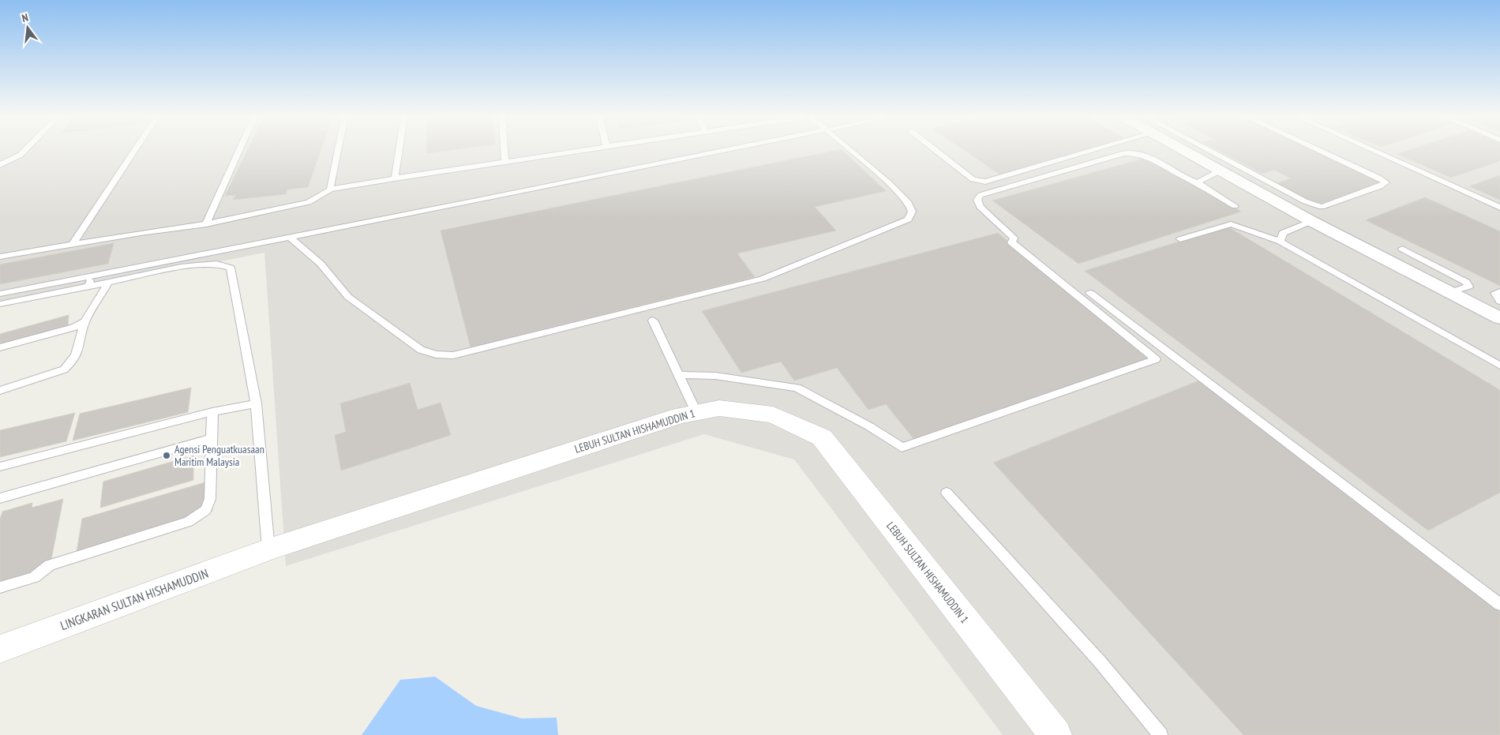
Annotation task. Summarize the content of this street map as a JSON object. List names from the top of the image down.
{
  "streets": {
    "street": ["LEBUH SULTAN HISHAMUDDIN 1", "LINGKARAN SULTAN HISHAMUDDIN"]
  },
  "crossings": [
    ["LEBUH SULTAN HISHAMUDDIN 1", "LINGKARAN SULTAN HISHAMUDDIN"]
  ],
  "places": ["Agensi Penguatkuasaan Maritim Malaysia"],
  "north": "top"
}
